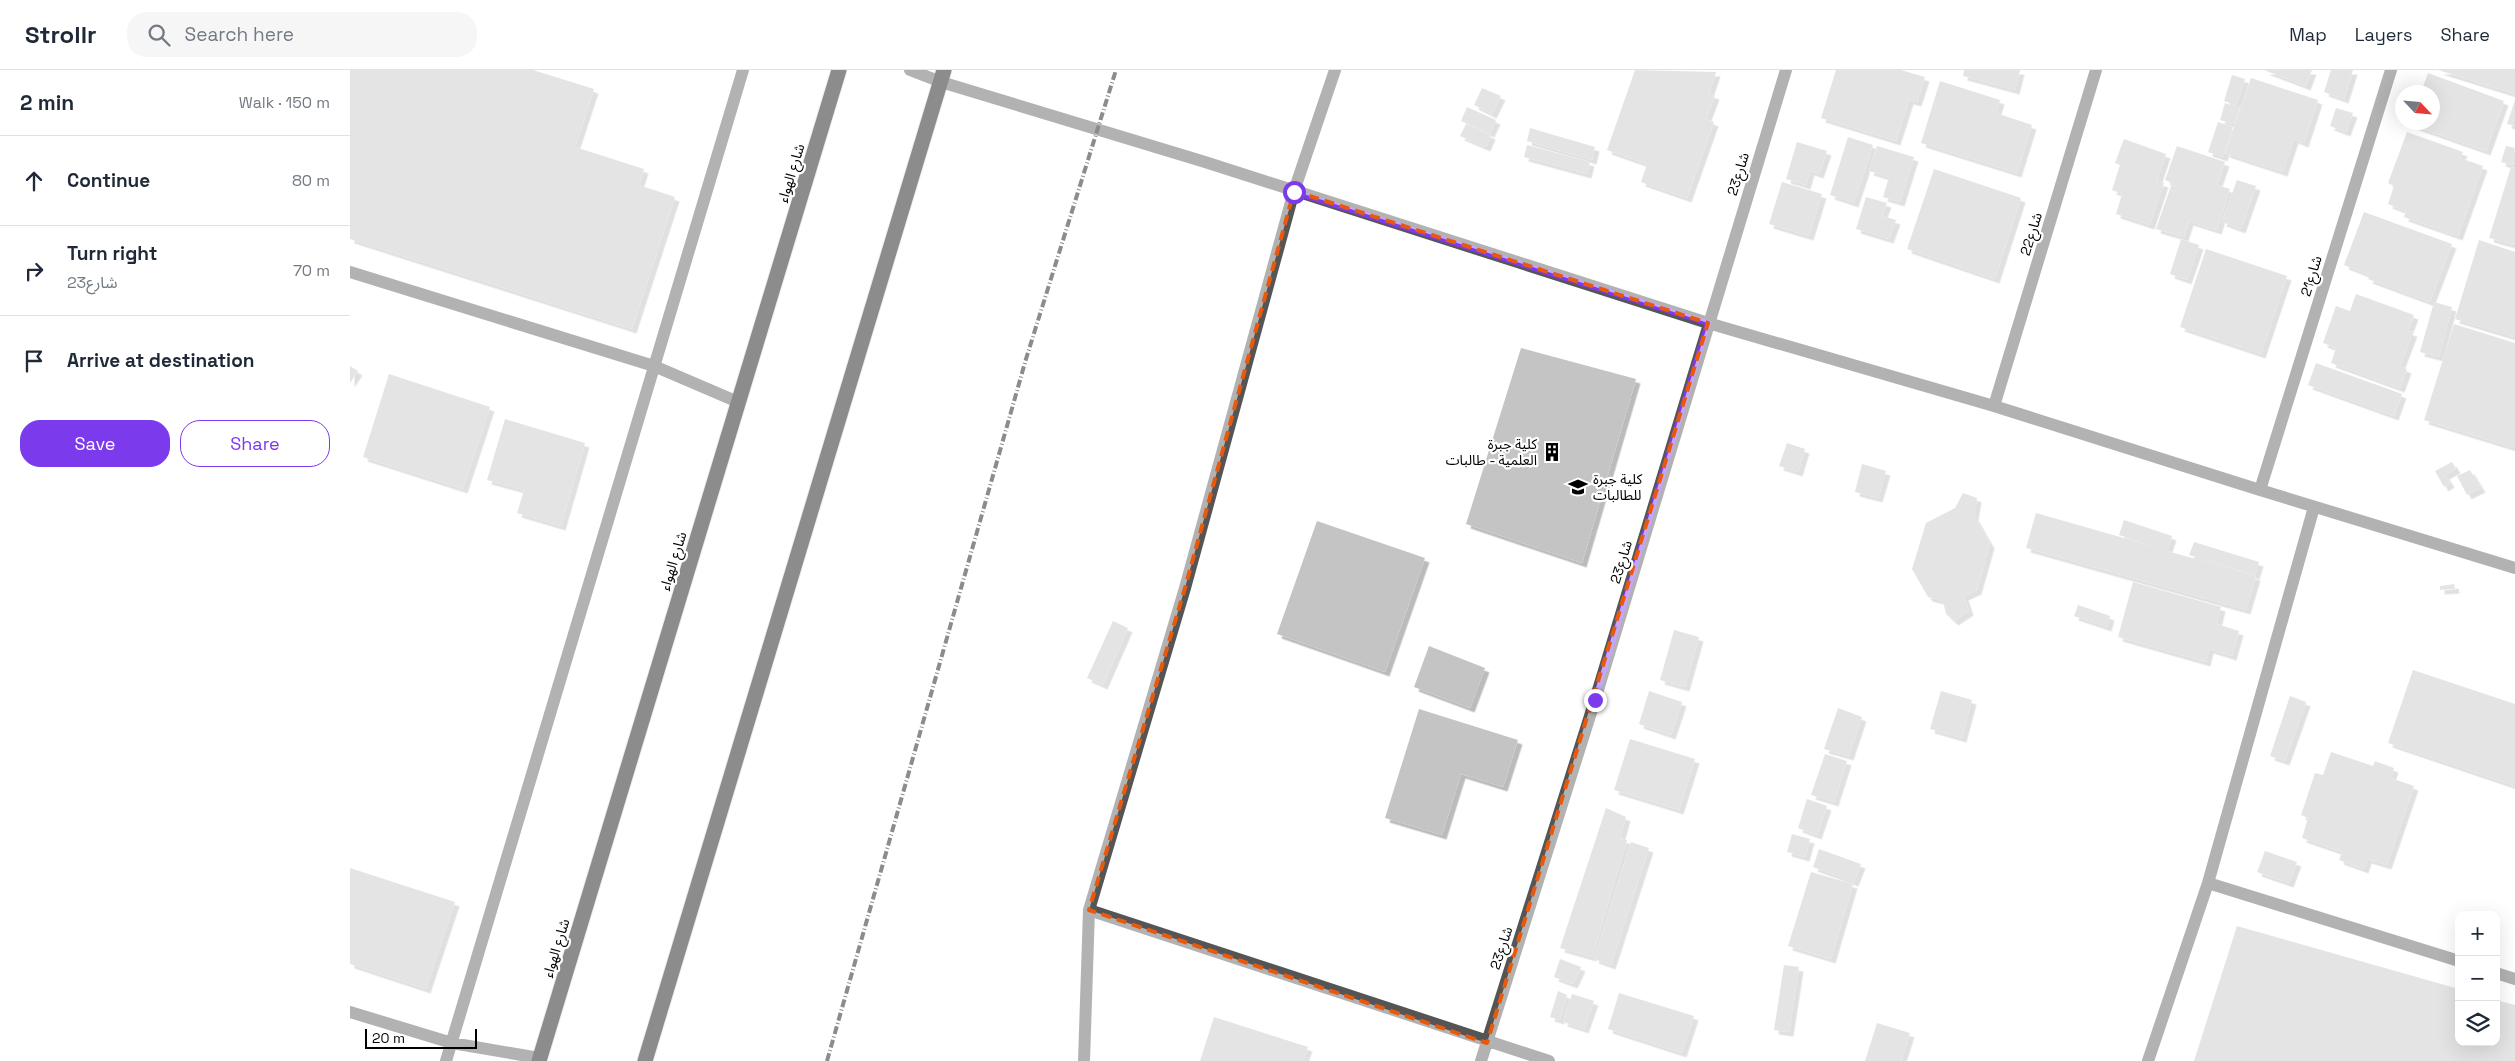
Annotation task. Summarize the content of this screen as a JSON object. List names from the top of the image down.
{
  "streets": {
    "highway": ["شارع الهواء"],
    "street": ["شارع23", "شارع22", "شارع21"]
  },
  "places": {
    "building": ["كلية جبرة العلمية - طالبات"],
    "school or university": ["كلية جبرة للطالبات"]
  },
  "scale_bar": "20 m",
  "north": "bottom right",
  "page": {
    "header": "Strollr",
    "search": "Search here",
    "nav": ["Map", "Layers", "Share"],
    "heading": ["2 min", "Walk · 150 m"],
    "list": [
      ["Continue", "80 m"],
      ["Turn right", "شارع23", "70 m"],
      "Arrive at destination"
    ],
    "buttons": ["Save", "Share"],
    "map_buttons": ["+", "−"],
    "scale": "20 m"
  }
}
